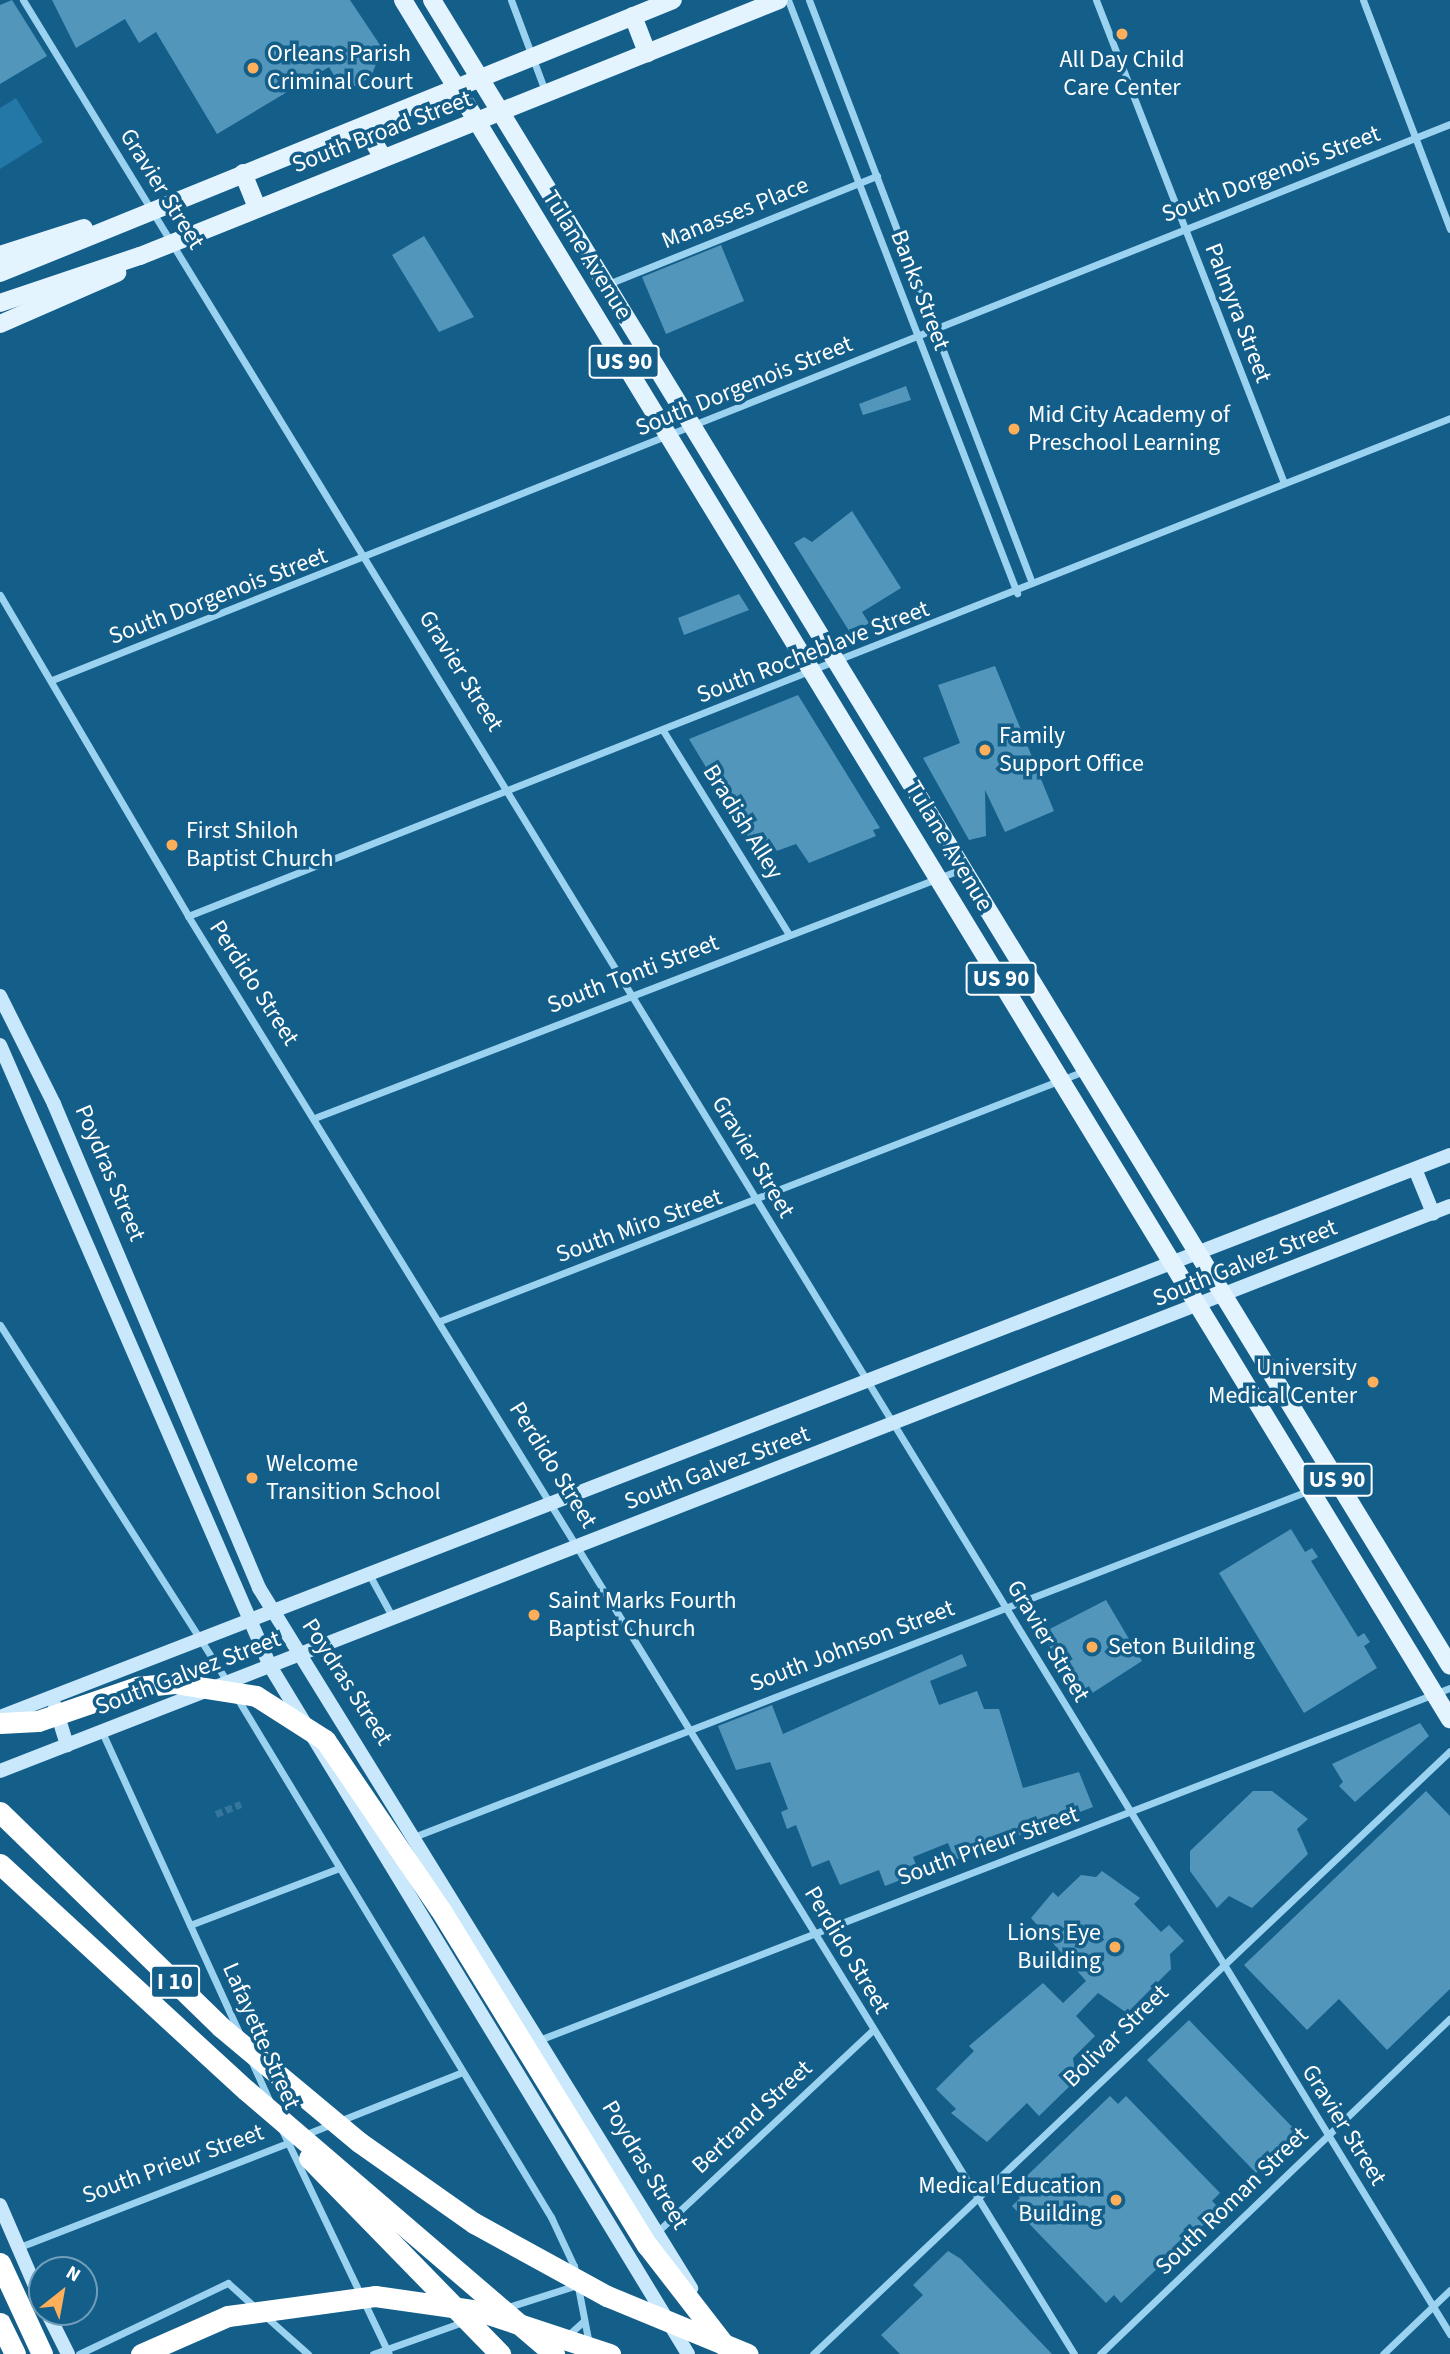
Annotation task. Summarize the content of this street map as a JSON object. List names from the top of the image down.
{
  "streets": {
    "highway": ["I 10"],
    "main road": ["South Broad Street", "Tulane Avenue", "US 90"],
    "street": [
      "South Dorgenois Street",
      "Gravier Street",
      "Manasses Place",
      "Banks Street",
      "Palmyra Street",
      "South Rocheblave Street",
      "Bradish Alley",
      "South Tonti Street",
      "Perdido Street",
      "Poydras Street",
      "South Miro Street",
      "South Galvez Street",
      "South Johnson Street",
      "South Prieur Street",
      "Lafayette Street",
      "Bolivar Street",
      "Bertrand Street",
      "South Roman Street"
    ]
  },
  "crossings": [
    ["South Broad Street", "Gravier Street"],
    ["South Broad Street", "Tulane Avenue"],
    ["South Dorgenois Street", "Gravier Street"],
    ["South Dorgenois Street", "Tulane Avenue"],
    ["South Dorgenois Street", "Banks Street"],
    ["South Dorgenois Street", "Palmyra Street"],
    ["South Dorgenois Street", "Perdido Street"],
    ["Gravier Street", "South Rocheblave Street"],
    ["Gravier Street", "South Tonti Street"],
    ["Gravier Street", "South Miro Street"],
    ["Gravier Street", "South Galvez Street"],
    ["Gravier Street", "South Johnson Street"],
    ["Gravier Street", "South Prieur Street"],
    ["Gravier Street", "Bolivar Street"],
    ["Gravier Street", "South Roman Street"],
    ["Manasses Place", "Tulane Avenue"],
    ["Manasses Place", "Banks Street"],
    ["Tulane Avenue", "South Rocheblave Street"],
    ["Tulane Avenue", "South Tonti Street"],
    ["Tulane Avenue", "South Miro Street"],
    ["Tulane Avenue", "South Galvez Street"],
    ["Tulane Avenue", "South Johnson Street"],
    ["Tulane Avenue", "South Prieur Street"],
    ["Banks Street", "South Rocheblave Street"],
    ["Palmyra Street", "South Rocheblave Street"],
    ["South Rocheblave Street", "Bradish Alley"],
    ["South Rocheblave Street", "Perdido Street"],
    ["Bradish Alley", "South Tonti Street"],
    ["South Tonti Street", "Perdido Street"],
    ["Perdido Street", "South Miro Street"],
    ["Perdido Street", "South Galvez Street"],
    ["Perdido Street", "South Johnson Street"],
    ["Perdido Street", "South Prieur Street"],
    ["Perdido Street", "Bolivar Street"],
    ["Perdido Street", "Bertrand Street"],
    ["Poydras Street", "South Galvez Street"],
    ["Poydras Street", "South Johnson Street"],
    ["Poydras Street", "South Prieur Street"],
    ["Poydras Street", "I 10"],
    ["Poydras Street", "Bertrand Street"],
    ["South Galvez Street", "Lafayette Street"],
    ["South Prieur Street", "Lafayette Street"]
  ],
  "places": [
    "All Day Child Care Center",
    "Orleans Parish Criminal Court",
    "Mid City Academy of Preschool Learning",
    "Family Support Office",
    "First Shiloh Baptist Church",
    "University Medical Center",
    "Welcome Transition School",
    "Saint Marks Fourth Baptist Church",
    "Seton Building",
    "Lions Eye Building",
    "Medical Education Building"
  ],
  "north": "top right"
}
